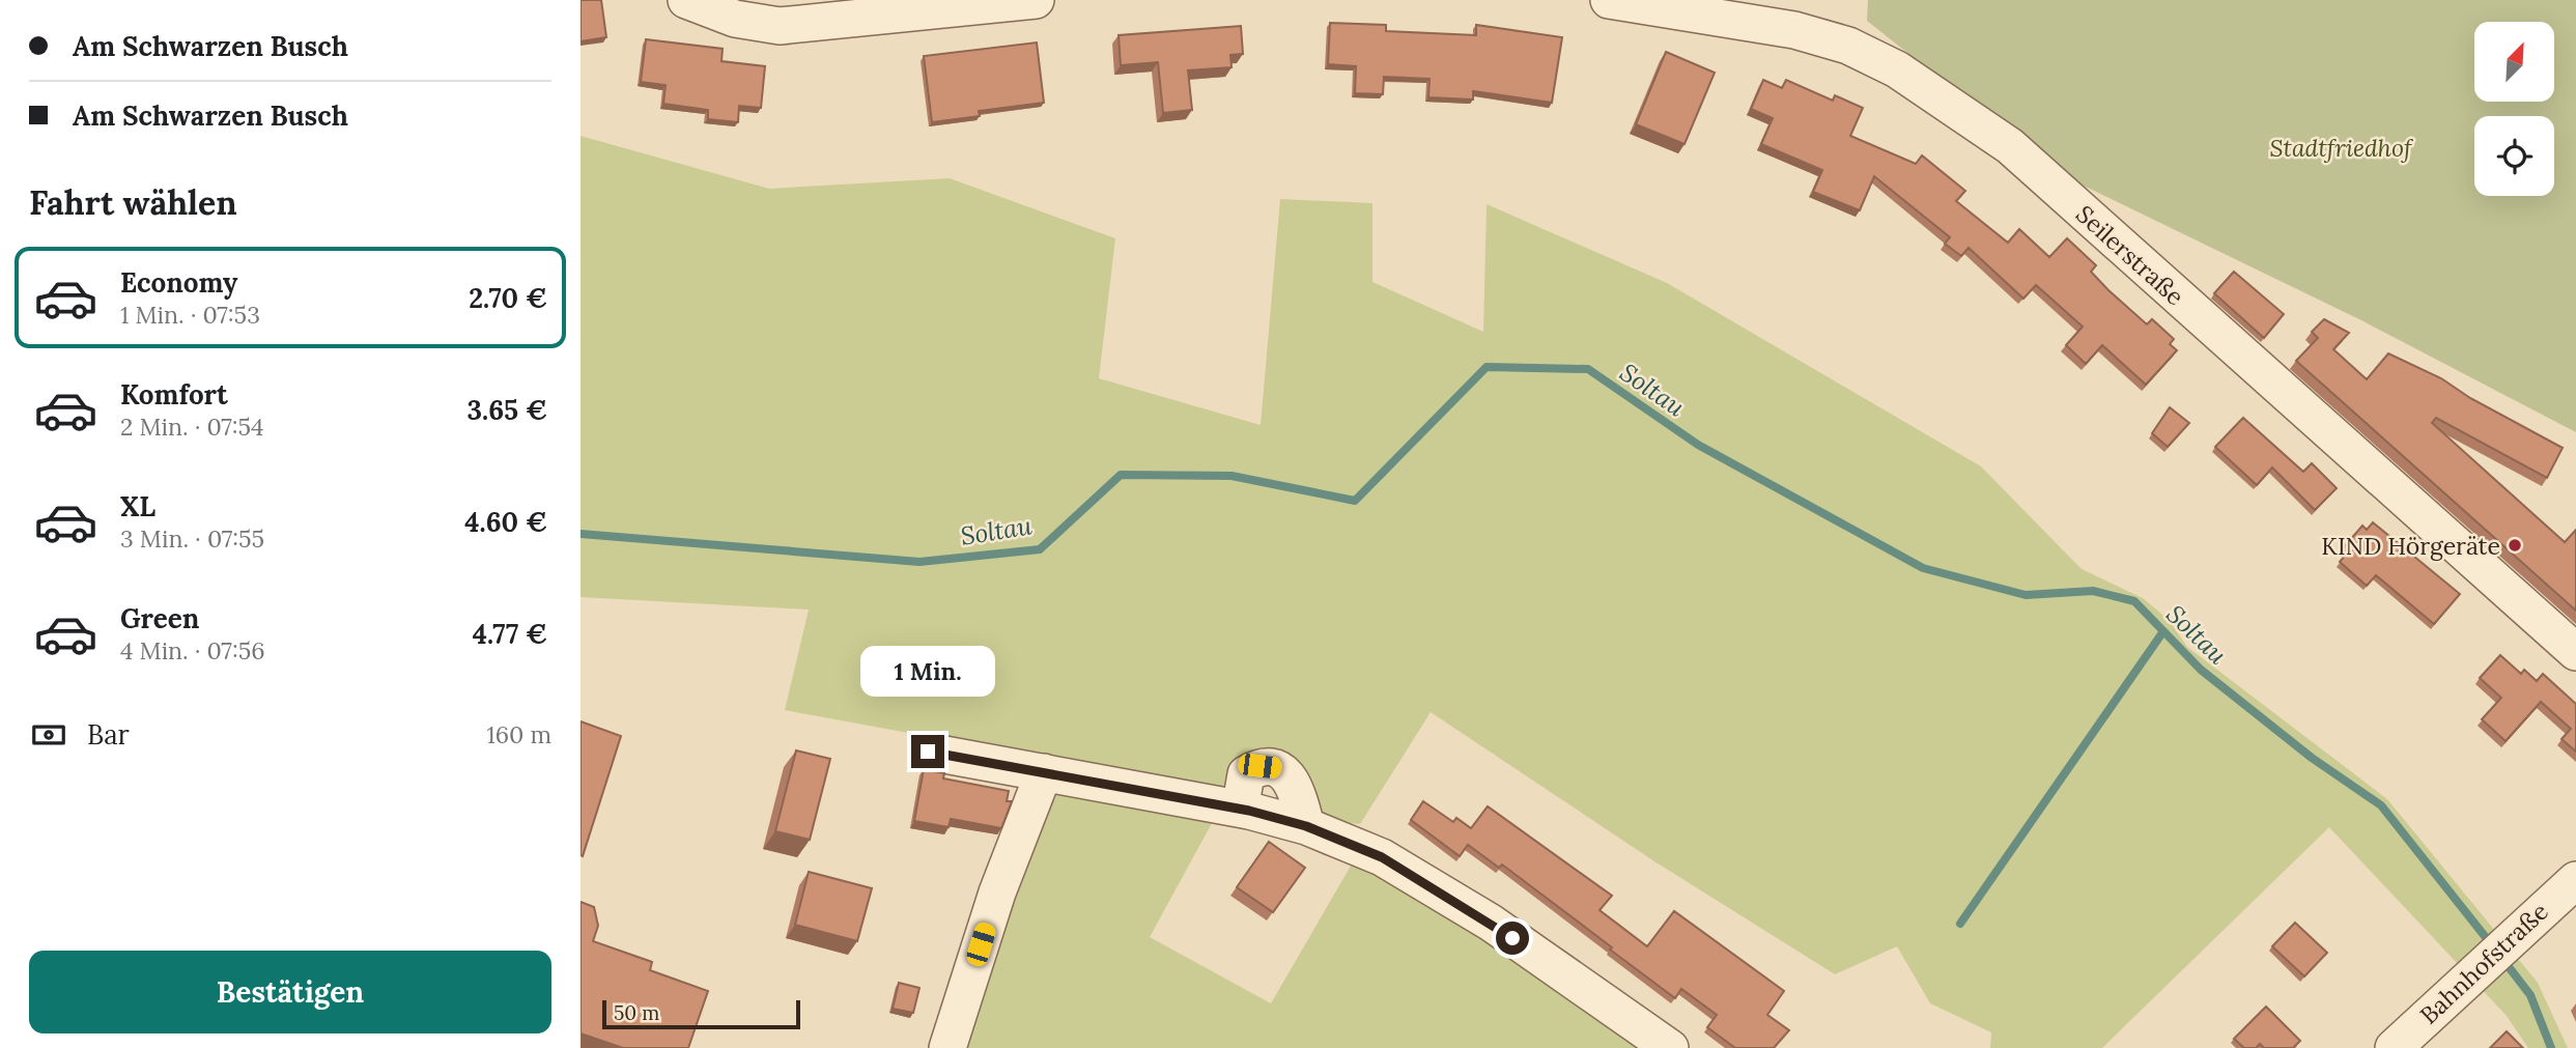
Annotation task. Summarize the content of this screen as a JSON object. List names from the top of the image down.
{
  "streets": {
    "street": ["Seilerstraße", "Bahnhofstraße"]
  },
  "water": ["Soltau"],
  "parks": ["Stadtfriedhof"],
  "places": ["KIND Hörgeräte"],
  "scale_bar": "50 m",
  "north": "top right",
  "page": {
    "banner": ["Am Schwarzen Busch", "Am Schwarzen Busch"],
    "heading": "Fahrt wählen",
    "list": [
      {
        "name": "Economy",
        "note": "1 Min. · 07:53",
        "value": "2.70 €"
      },
      {
        "name": "Komfort",
        "note": "2 Min. · 07:54",
        "value": "3.65 €"
      },
      {
        "name": "XL",
        "note": "3 Min. · 07:55",
        "value": "4.60 €"
      },
      {
        "name": "Green",
        "note": "4 Min. · 07:56",
        "value": "4.77 €"
      }
    ],
    "bubble": "1 Min.",
    "pay": ["Bar", "160 m"],
    "buttons": "Bestätigen",
    "scale": "50 m"
  }
}
